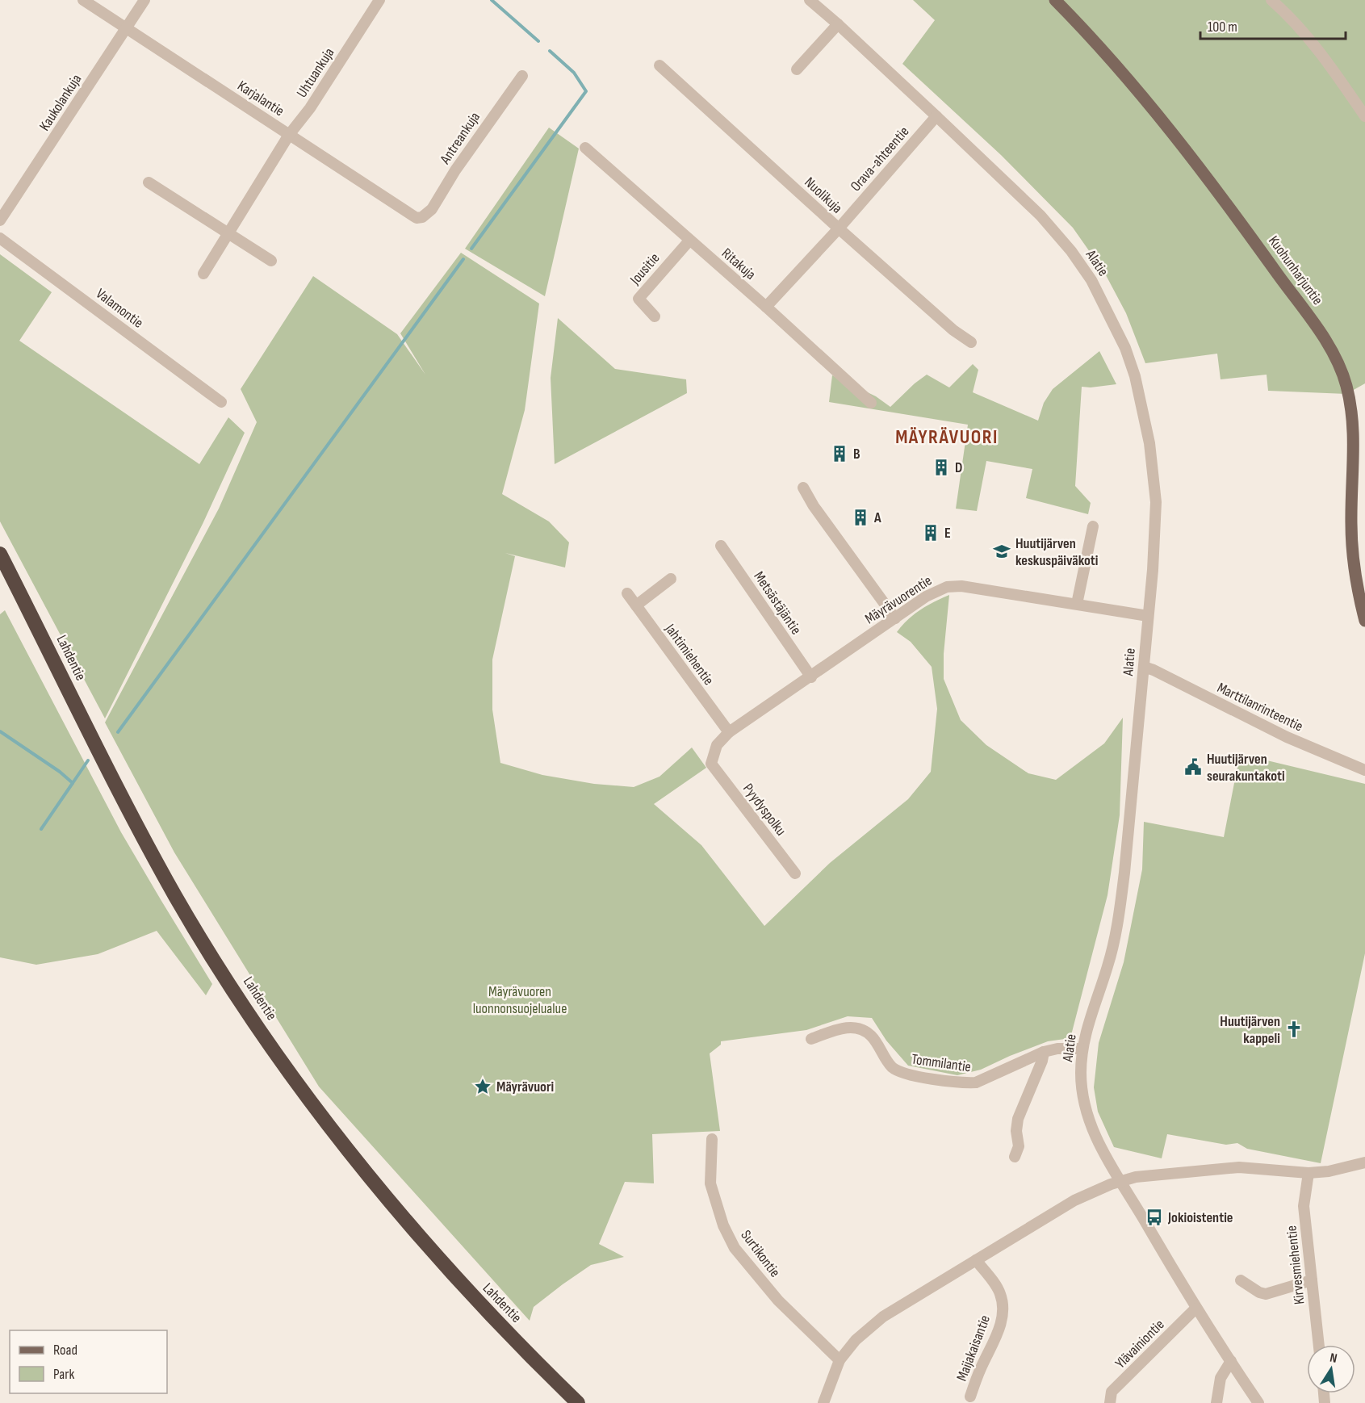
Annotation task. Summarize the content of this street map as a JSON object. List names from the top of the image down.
{
  "streets": {
    "highway": ["Lahdentie"],
    "main road": ["Kuohunharjuntie"],
    "street": [
      "Uhtuankuja",
      "Karjalantie",
      "Kaukolankuja",
      "Antreankuja",
      "Orava-ahteentie",
      "Nuolikuja",
      "Alatie",
      "Ritakuja",
      "Jousitie",
      "Valamontie",
      "Mäyrävuorentie",
      "Metsästäjäntie",
      "Jahtimiehentie",
      "Marttilanrinteentie",
      "Pyydyspolku",
      "Tommilantie",
      "Surtikontie",
      "Kirvesmiehentie",
      "Ylävainiontie",
      "Maijakaisantie"
    ]
  },
  "crossings": [
    ["Uhtuankuja", "Karjalantie"],
    ["Karjalantie", "Kaukolankuja"],
    ["Karjalantie", "Antreankuja"],
    ["Orava-ahteentie", "Nuolikuja"],
    ["Orava-ahteentie", "Alatie"],
    ["Orava-ahteentie", "Ritakuja"],
    ["Alatie", "Mäyrävuorentie"],
    ["Alatie", "Marttilanrinteentie"],
    ["Alatie", "Tommilantie"],
    ["Alatie", "Ylävainiontie"],
    ["Ritakuja", "Jousitie"],
    ["Mäyrävuorentie", "Metsästäjäntie"],
    ["Mäyrävuorentie", "Jahtimiehentie"],
    ["Mäyrävuorentie", "Pyydyspolku"]
  ],
  "districts": ["MÄYRÄVUORI"],
  "parks": ["Mäyrävuoren luonnonsuojelualue"],
  "places": {
    "building": [
      "B",
      "D",
      "A",
      "E"
    ],
    "school or university": ["Huutijärven keskuspäiväkoti"],
    "public building": ["Huutijärven seurakuntakoti"],
    "church": ["Huutijärven kappeli"],
    "place": ["Mäyrävuori"],
    "bus stop": ["Jokioistentie"]
  },
  "legend": ["Road", "Park"],
  "scale_bar": "100 m",
  "north": "top"
}
